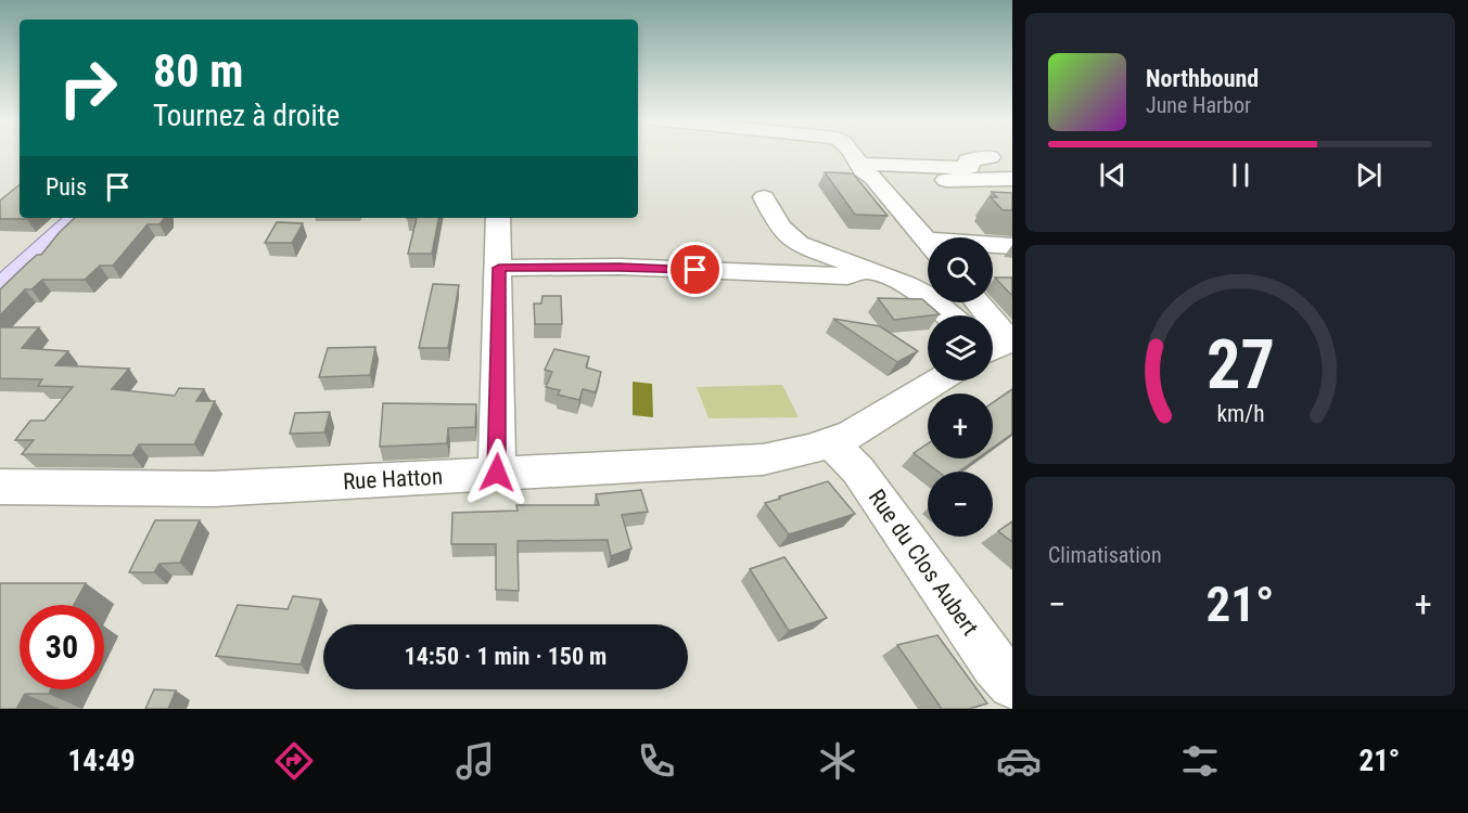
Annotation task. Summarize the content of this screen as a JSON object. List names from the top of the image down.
{
  "streets": {
    "street": ["Rue Hatton", "Rue du Clos Aubert"]
  },
  "crossings": [
    ["Rue Hatton", "Rue du Clos Aubert"]
  ],
  "page": {
    "turn": ["80 m", "Tournez à droite"],
    "song": ["Northbound", "June Harbor"],
    "then": "Puis",
    "map_buttons": ["+", "−"],
    "tile": "Climatisation",
    "heat": ["−", "21°", "+"],
    "limit": "30",
    "trip": "14:50 · 1 min · 150 m",
    "tabs": ["14:49", "21°"],
    "gauge": ["27", "km/h"]
  }
}
